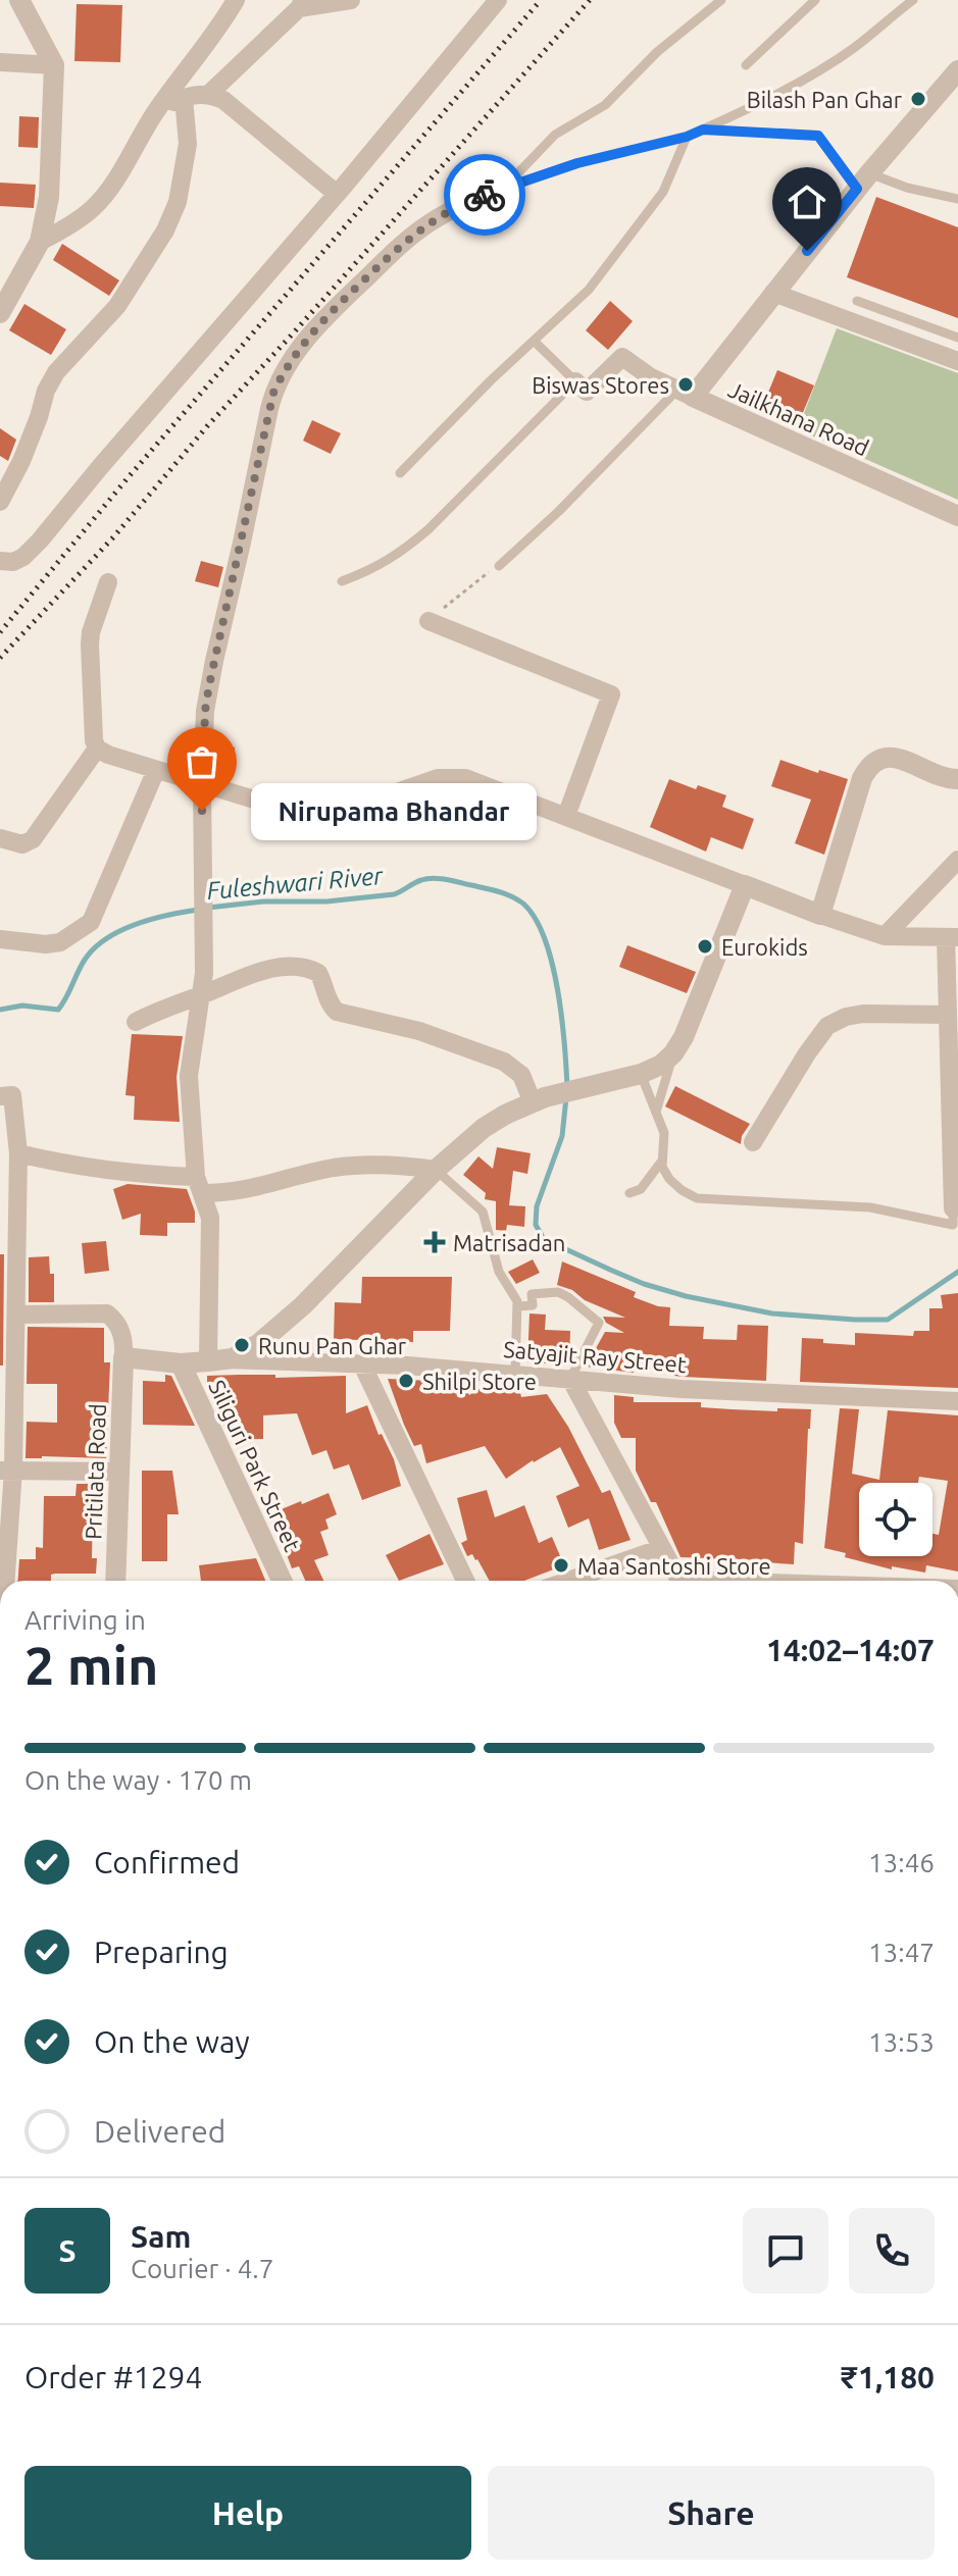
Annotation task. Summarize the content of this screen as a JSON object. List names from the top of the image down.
{
  "streets": {
    "street": [
      "Jailkhana Road",
      "Satyajit Ray Street",
      "Siliguri Park Street",
      "Pritilata Road"
    ]
  },
  "water": ["Fuleshwari River"],
  "places": {
    "other": [
      "Bilash Pan Ghar",
      "Biswas Stores",
      "Nirupama Bhandar",
      "Eurokids",
      "Runu Pan Ghar",
      "Shilpi Store",
      "Maa Santoshi Store"
    ],
    "health": ["Matrisadan"]
  },
  "page": {
    "bubble": "Nirupama Bhandar",
    "heading": ["2 min", "Arriving in", "14:02–14:07"],
    "panel": [
      "Sam",
      "Courier · 4.7",
      "Order #1294",
      "₹1,180"
    ],
    "bar": "On the way · 170 m",
    "list": [
      ["Confirmed", "13:46"],
      ["Preparing", "13:47"],
      ["On the way", "13:53"],
      "Delivered"
    ],
    "round": "S",
    "buttons": ["Help", "Share"]
  }
}
